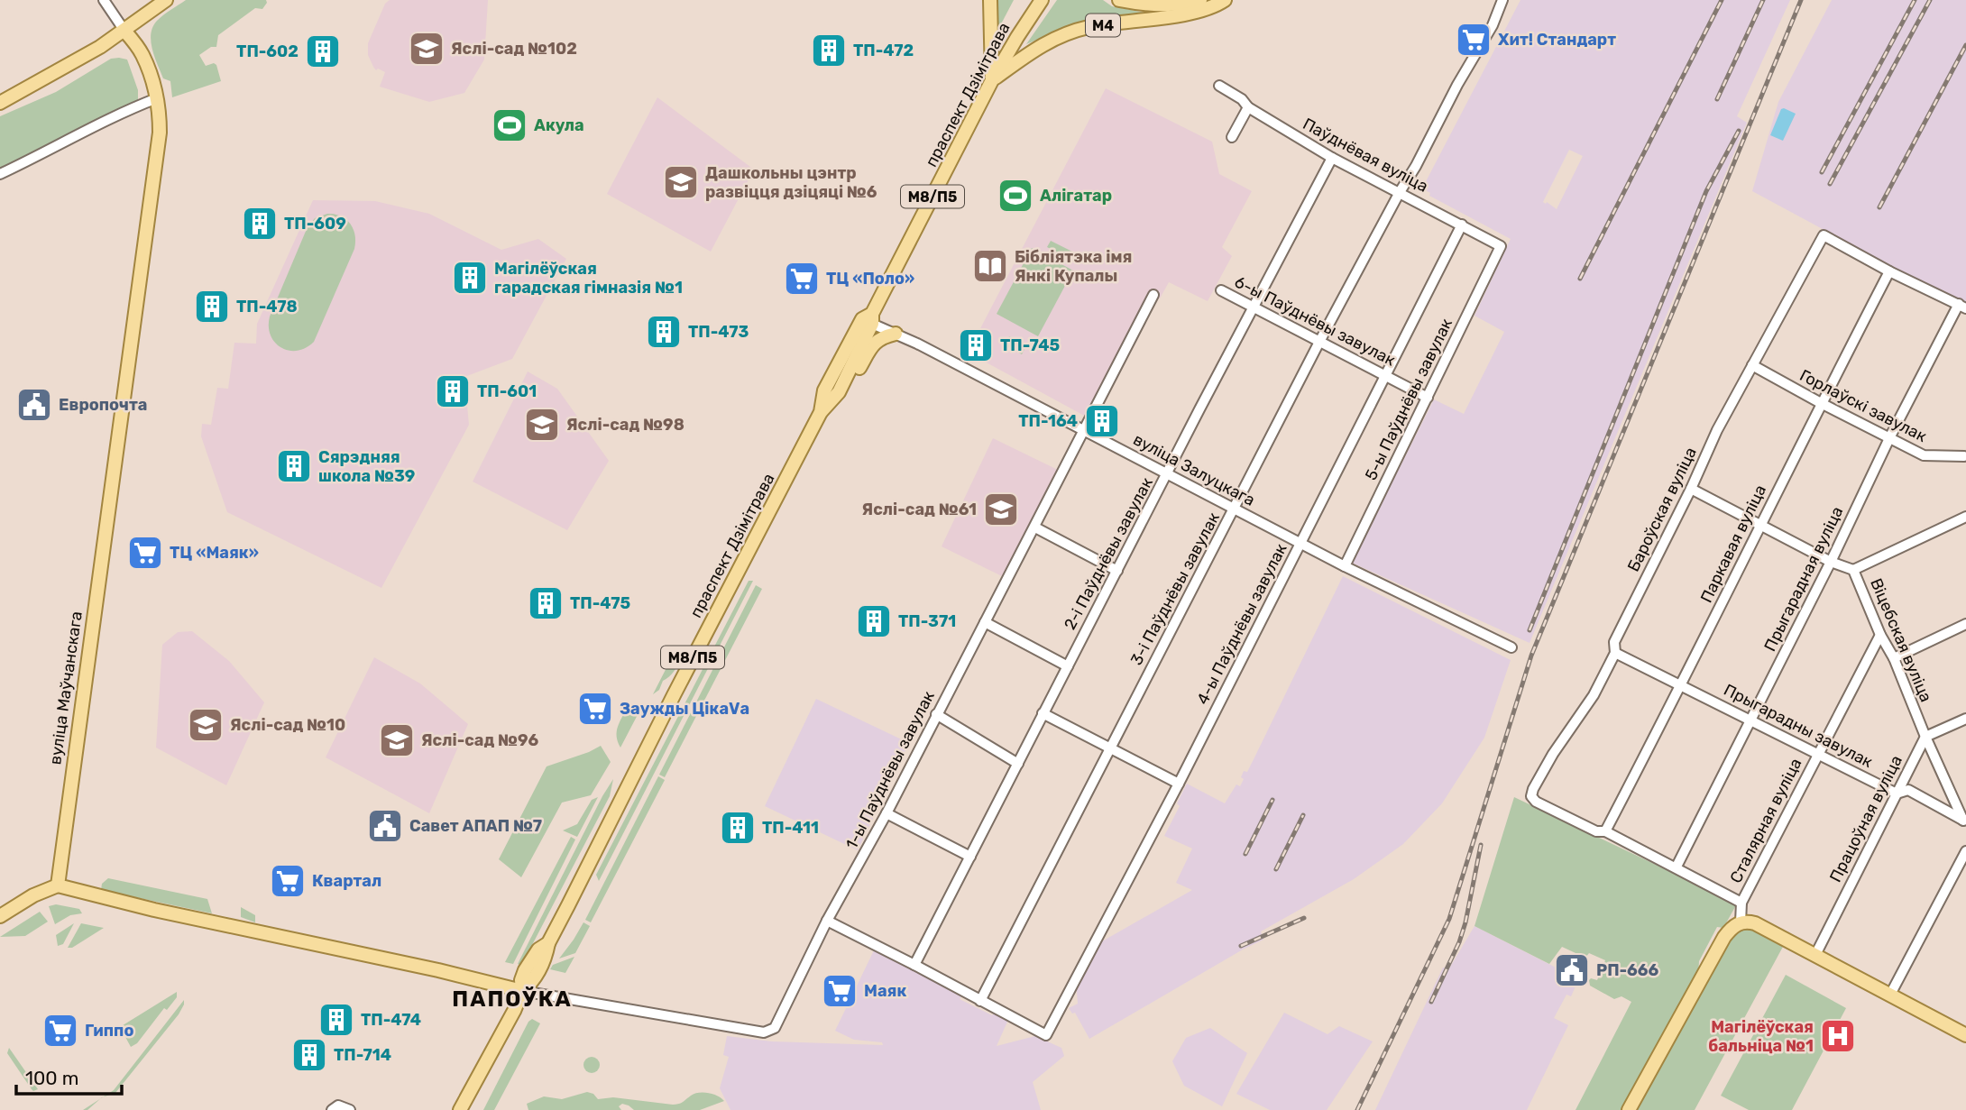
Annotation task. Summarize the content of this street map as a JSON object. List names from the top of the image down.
{
  "streets": {
    "main road": [
      "М4",
      "праспект Дзімітрава",
      "М8/П5",
      "вуліца Маўчанскага"
    ],
    "street": [
      "Паўднёвая вуліца",
      "6-ы Паўднёвы завулак",
      "5-ы Паўднёвы завулак",
      "Горлаўскі завулак",
      "вуліца Залуцкага",
      "Бароўская вуліца",
      "Паркавая вуліца",
      "2-і Паўднёвы завулак",
      "Прыгарадная вуліца",
      "3-і Паўднёвы завулак",
      "4-ы Паўднёвы завулак",
      "Віцебская вуліца",
      "Прыгарадны завулак",
      "1-ы Паўднёвы завулак",
      "Працоўная вуліца",
      "Сталярная вуліца"
    ]
  },
  "crossings": [
    ["М4", "праспект Дзімітрава"],
    ["праспект Дзімітрава", "вуліца Залуцкага"],
    ["праспект Дзімітрава", "1-ы Паўднёвы завулак"],
    ["Паўднёвая вуліца", "5-ы Паўднёвы завулак"],
    ["Паўднёвая вуліца", "2-і Паўднёвы завулак"],
    ["Паўднёвая вуліца", "3-і Паўднёвы завулак"],
    ["Паўднёвая вуліца", "4-ы Паўднёвы завулак"],
    ["6-ы Паўднёвы завулак", "5-ы Паўднёвы завулак"],
    ["6-ы Паўднёвы завулак", "2-і Паўднёвы завулак"],
    ["6-ы Паўднёвы завулак", "3-і Паўднёвы завулак"],
    ["6-ы Паўднёвы завулак", "4-ы Паўднёвы завулак"],
    ["5-ы Паўднёвы завулак", "вуліца Залуцкага"],
    ["Горлаўскі завулак", "Бароўская вуліца"],
    ["Горлаўскі завулак", "Паркавая вуліца"],
    ["Горлаўскі завулак", "Прыгарадная вуліца"],
    ["вуліца Залуцкага", "2-і Паўднёвы завулак"],
    ["вуліца Залуцкага", "3-і Паўднёвы завулак"],
    ["вуліца Залуцкага", "4-ы Паўднёвы завулак"],
    ["вуліца Залуцкага", "1-ы Паўднёвы завулак"],
    ["Бароўская вуліца", "Паркавая вуліца"],
    ["Бароўская вуліца", "Віцебская вуліца"],
    ["Бароўская вуліца", "Прыгарадны завулак"],
    ["Паркавая вуліца", "Віцебская вуліца"],
    ["Паркавая вуліца", "Прыгарадны завулак"],
    ["Прыгарадная вуліца", "Віцебская вуліца"],
    ["Прыгарадная вуліца", "Прыгарадны завулак"],
    ["3-і Паўднёвы завулак", "4-ы Паўднёвы завулак"],
    ["Віцебская вуліца", "Прыгарадны завулак"],
    ["Віцебская вуліца", "Працоўная вуліца"],
    ["Віцебская вуліца", "Сталярная вуліца"],
    ["Прыгарадны завулак", "Працоўная вуліца"],
    ["Прыгарадны завулак", "Сталярная вуліца"]
  ],
  "districts": ["ПАПОЎКА"],
  "places": {
    "supermarket": [
      "Хит! Стандарт",
      "ТЦ «Поло»",
      "ТЦ «Маяк»",
      "Заужды ЦікаVа",
      "Квартал",
      "Маяк",
      "Гиппо"
    ],
    "school or university": [
      "Яслі-сад №102",
      "Дашкольны цэнтр развіцця дзіцяці №6",
      "Яслі-сад №98",
      "Яслі-сад №61",
      "Яслі-сад №10",
      "Яслі-сад №96"
    ],
    "building": [
      "ТП-472",
      "ТП-602",
      "ТП-609",
      "Магілёўская гарадская гімназія №1",
      "ТП-478",
      "ТП-473",
      "ТП-745",
      "ТП-601",
      "ТП-164",
      "Сярэдняя школа №39",
      "ТП-475",
      "ТП-371",
      "ТП-411",
      "ТП-474",
      "ТП-714"
    ],
    "sports": ["Акула", "Алігатар"],
    "library": ["Бібліятэка імя Янкі Купалы"],
    "public building": ["Европочта", "Савет АПАП №7", "РП-666"],
    "hospital": ["Магілёўская бальніца №1"]
  },
  "scale_bar": "100 m"
}
